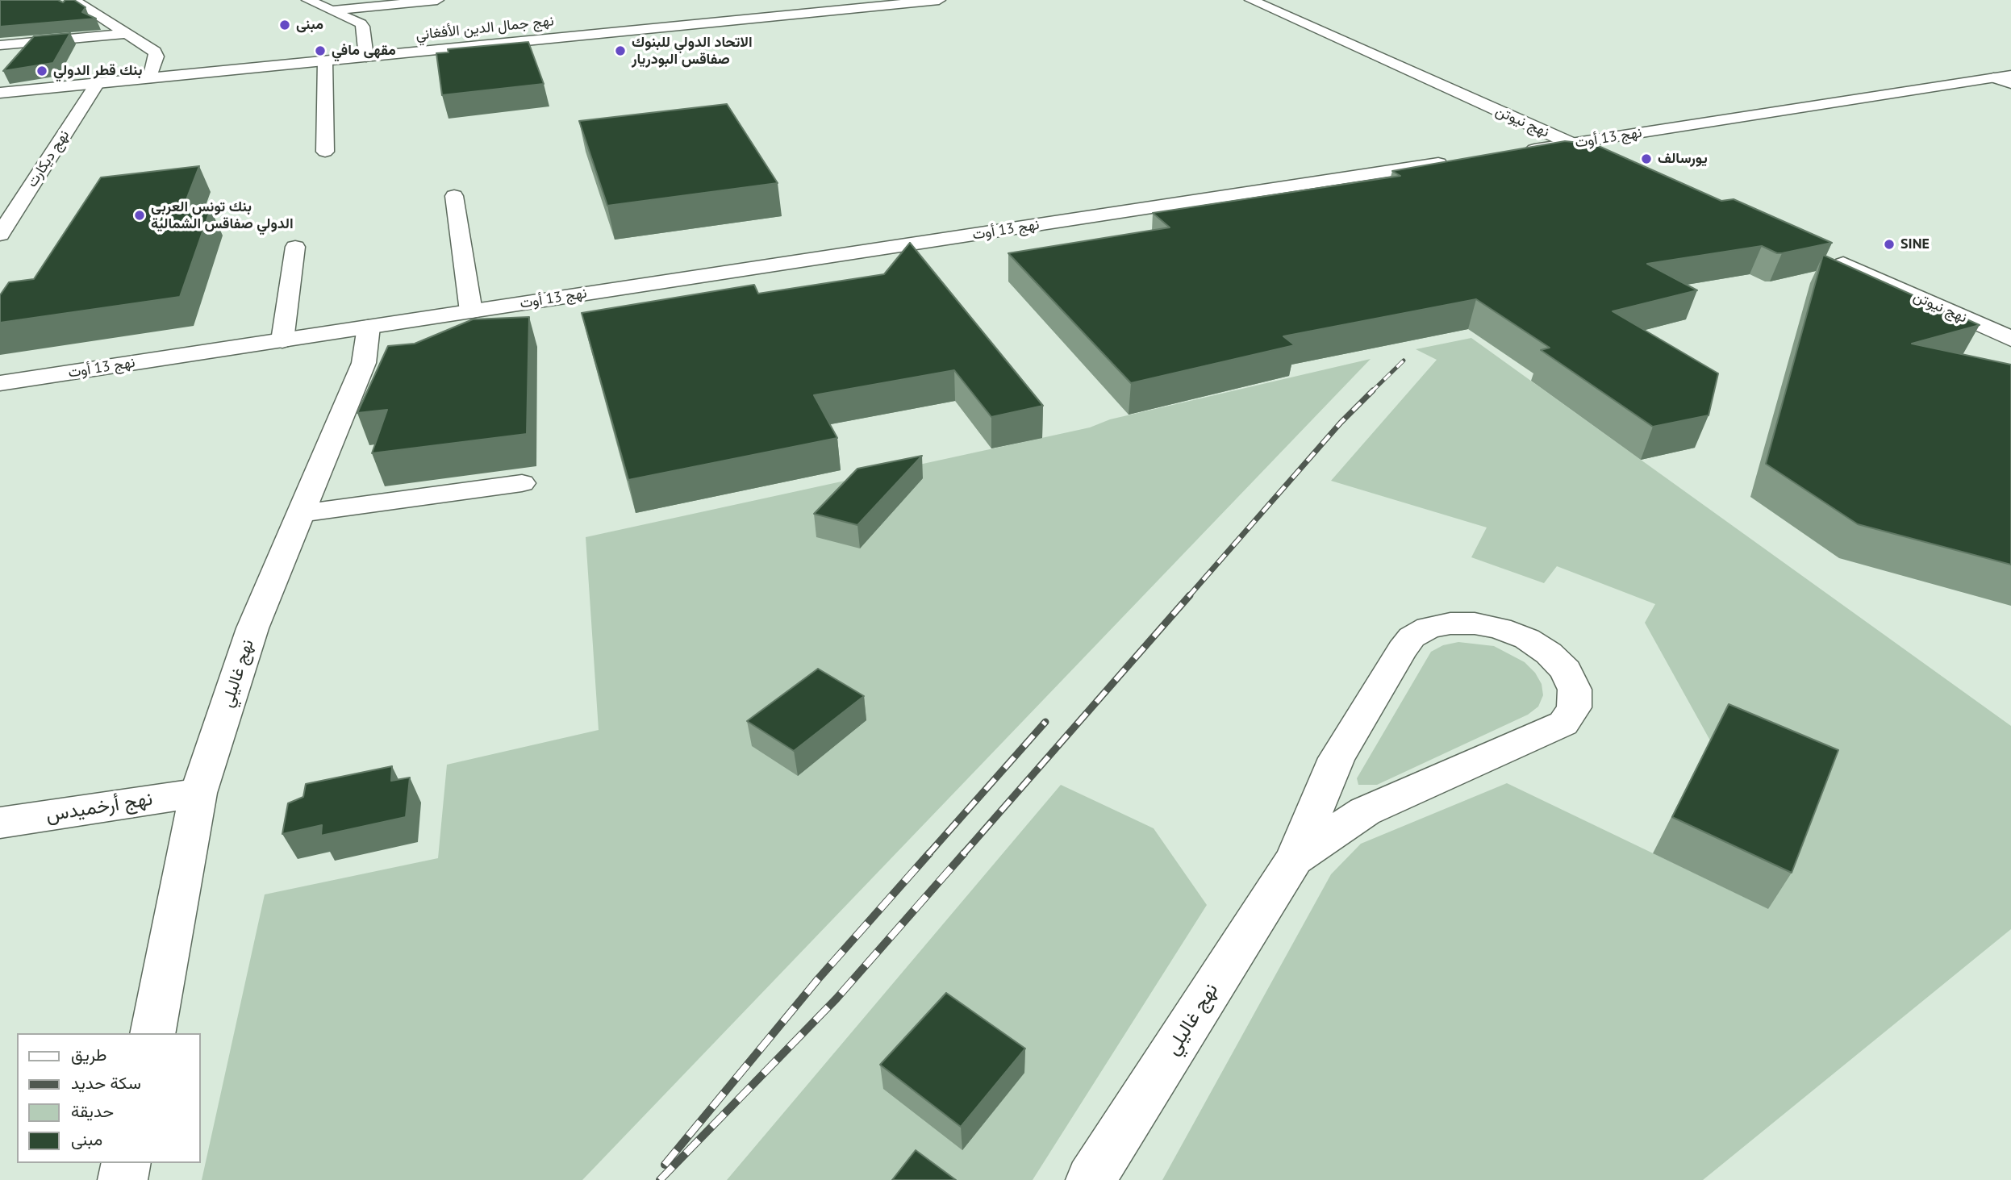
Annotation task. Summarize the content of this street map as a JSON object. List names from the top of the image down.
{
  "streets": {
    "street": [
      "نهج جمال الدين الأفغاني",
      "نهج نيوتن",
      "نهج 13 أوت",
      "نهج ديكارت",
      "نهج غاليلي",
      "نهج أرخميدس"
    ]
  },
  "crossings": [
    ["نهج جمال الدين الأفغاني", "نهج ديكارت"],
    ["نهج نيوتن", "نهج 13 أوت"],
    ["نهج 13 أوت", "نهج غاليلي"],
    ["نهج غاليلي", "نهج أرخميدس"]
  ],
  "places": [
    "مبنى",
    "مقهى مافي",
    "الاتحاد الدولي للبنوك صفاقس البودريار",
    "بنك قطر الدولي",
    "يورسالف",
    "بنك تونس العربي الدولي صفاقس الشمالية",
    "SINE"
  ],
  "legend": [
    "طريق",
    "سكة حديد",
    "حديقة",
    "مبنى"
  ]
}
